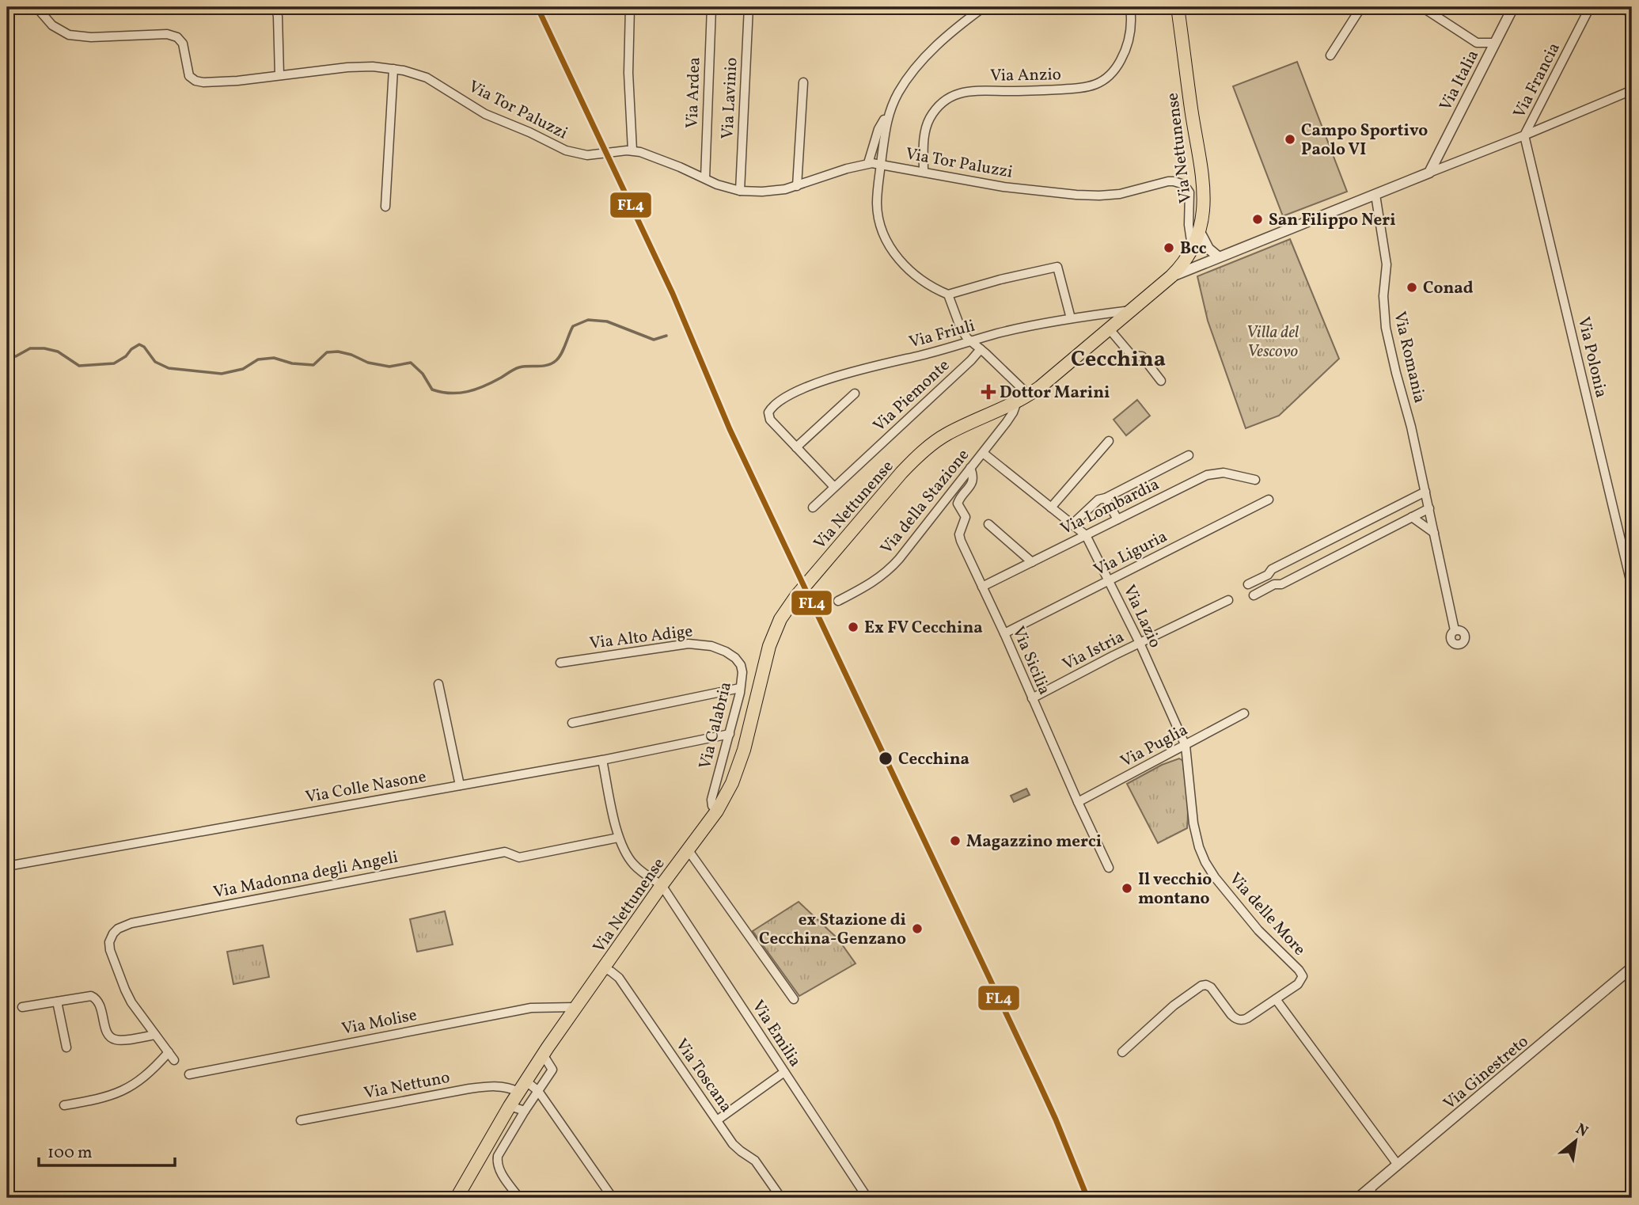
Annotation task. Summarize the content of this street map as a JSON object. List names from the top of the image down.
{
  "streets": {
    "main road": ["Via Nettunense"],
    "street": [
      "Via Anzio",
      "Via Italia",
      "Via Francia",
      "Via Ardea",
      "Via Lavinio",
      "Via Tor Paluzzi",
      "Via Friuli",
      "Via Romania",
      "Via Polonia",
      "Via Piemonte",
      "Via della Stazione",
      "Via Lombardia",
      "Via Liguria",
      "Via Lazio",
      "Via Alto Adige",
      "Via Istria",
      "Via Sicilia",
      "Via Calabria",
      "Via Puglia",
      "Via Colle Nasone",
      "Via Madonna degli Angeli",
      "Via delle More",
      "Via Molise",
      "Via Emilia",
      "Via Ginestreto",
      "Via Toscana",
      "Via Nettuno"
    ]
  },
  "crossings": [
    ["Via Anzio", "Via Tor Paluzzi"],
    ["Via Italia", "Via Francia"],
    ["Via Francia", "Via Polonia"],
    ["Via Ardea", "Via Tor Paluzzi"],
    ["Via Lavinio", "Via Tor Paluzzi"],
    ["Via Tor Paluzzi", "Via Nettunense"],
    ["Via Nettunense", "Via Friuli"],
    ["Via Nettunense", "Via della Stazione"],
    ["Via Nettunense", "Via Calabria"],
    ["Via Nettunense", "Via Molise"],
    ["Via Nettunense", "Via Emilia"],
    ["Via Nettunense", "Via Toscana"],
    ["Via Nettunense", "Via Nettuno"],
    ["Via della Stazione", "Via Lazio"],
    ["Via della Stazione", "Via Sicilia"],
    ["Via Lombardia", "Via Lazio"],
    ["Via Lombardia", "Via Sicilia"],
    ["Via Liguria", "Via Lazio"],
    ["Via Liguria", "Via Sicilia"],
    ["Via Lazio", "Via Istria"],
    ["Via Lazio", "Via Puglia"],
    ["Via Lazio", "Via delle More"],
    ["Via Alto Adige", "Via Calabria"],
    ["Via Istria", "Via Sicilia"],
    ["Via Sicilia", "Via Puglia"],
    ["Via Calabria", "Via Colle Nasone"]
  ],
  "districts": ["Cecchina"],
  "parks": ["Villa del Vescovo"],
  "places": {
    "other": [
      "Campo Sportivo Paolo VI",
      "San Filippo Neri",
      "Bcc",
      "Conad",
      "Ex FV Cecchina",
      "Cecchina",
      "Magazzino merci",
      "Il vecchio montano",
      "ex Stazione di Cecchina-Genzano"
    ],
    "health": ["Dottor Marini"]
  },
  "lines": ["transit line FL4"],
  "scale_bar": "100 m",
  "north": "top right"
}
